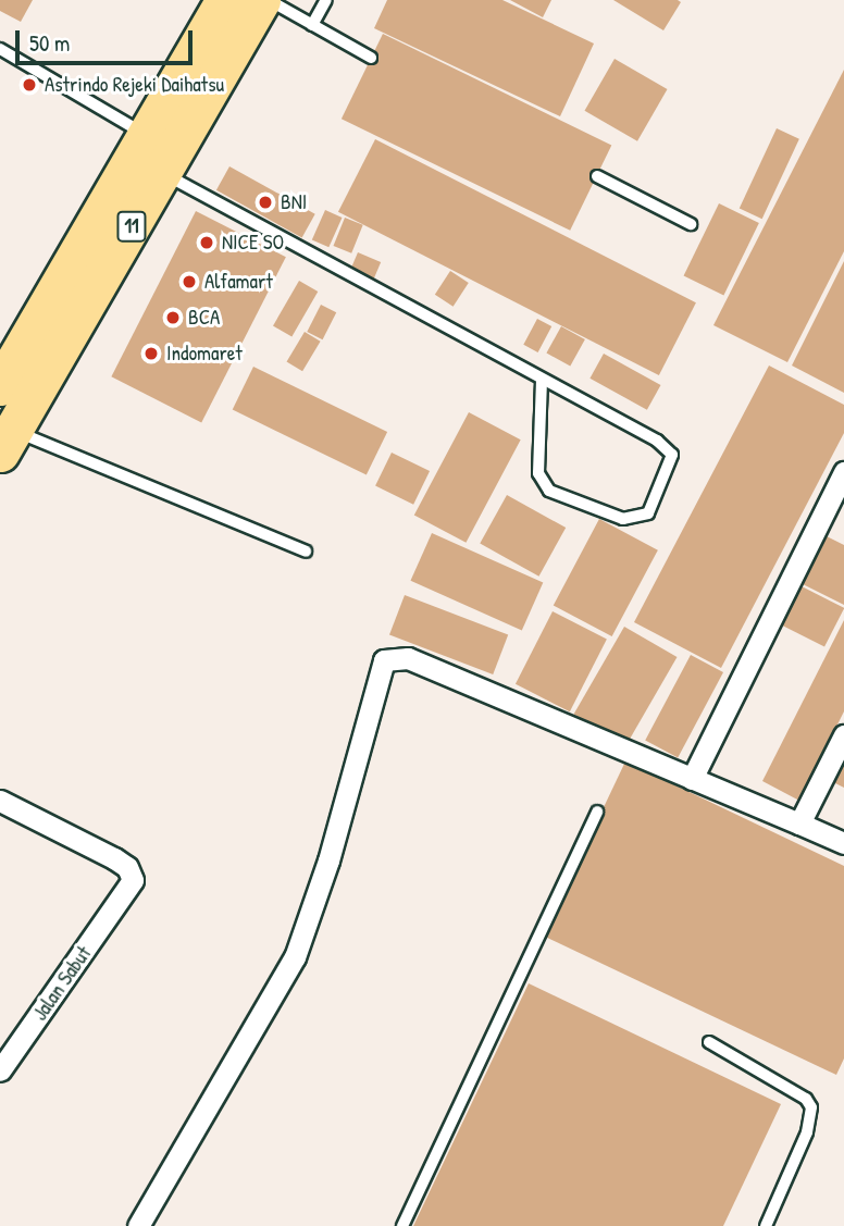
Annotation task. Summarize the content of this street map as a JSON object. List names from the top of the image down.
{
  "streets": {
    "highway": ["11"],
    "street": ["Jalan Sabut"]
  },
  "places": [
    "Astrindo Rejeki Daihatsu",
    "BNI",
    "NICE SO",
    "Alfamart",
    "BCA",
    "Indomaret"
  ],
  "scale_bar": "50 m"
}
